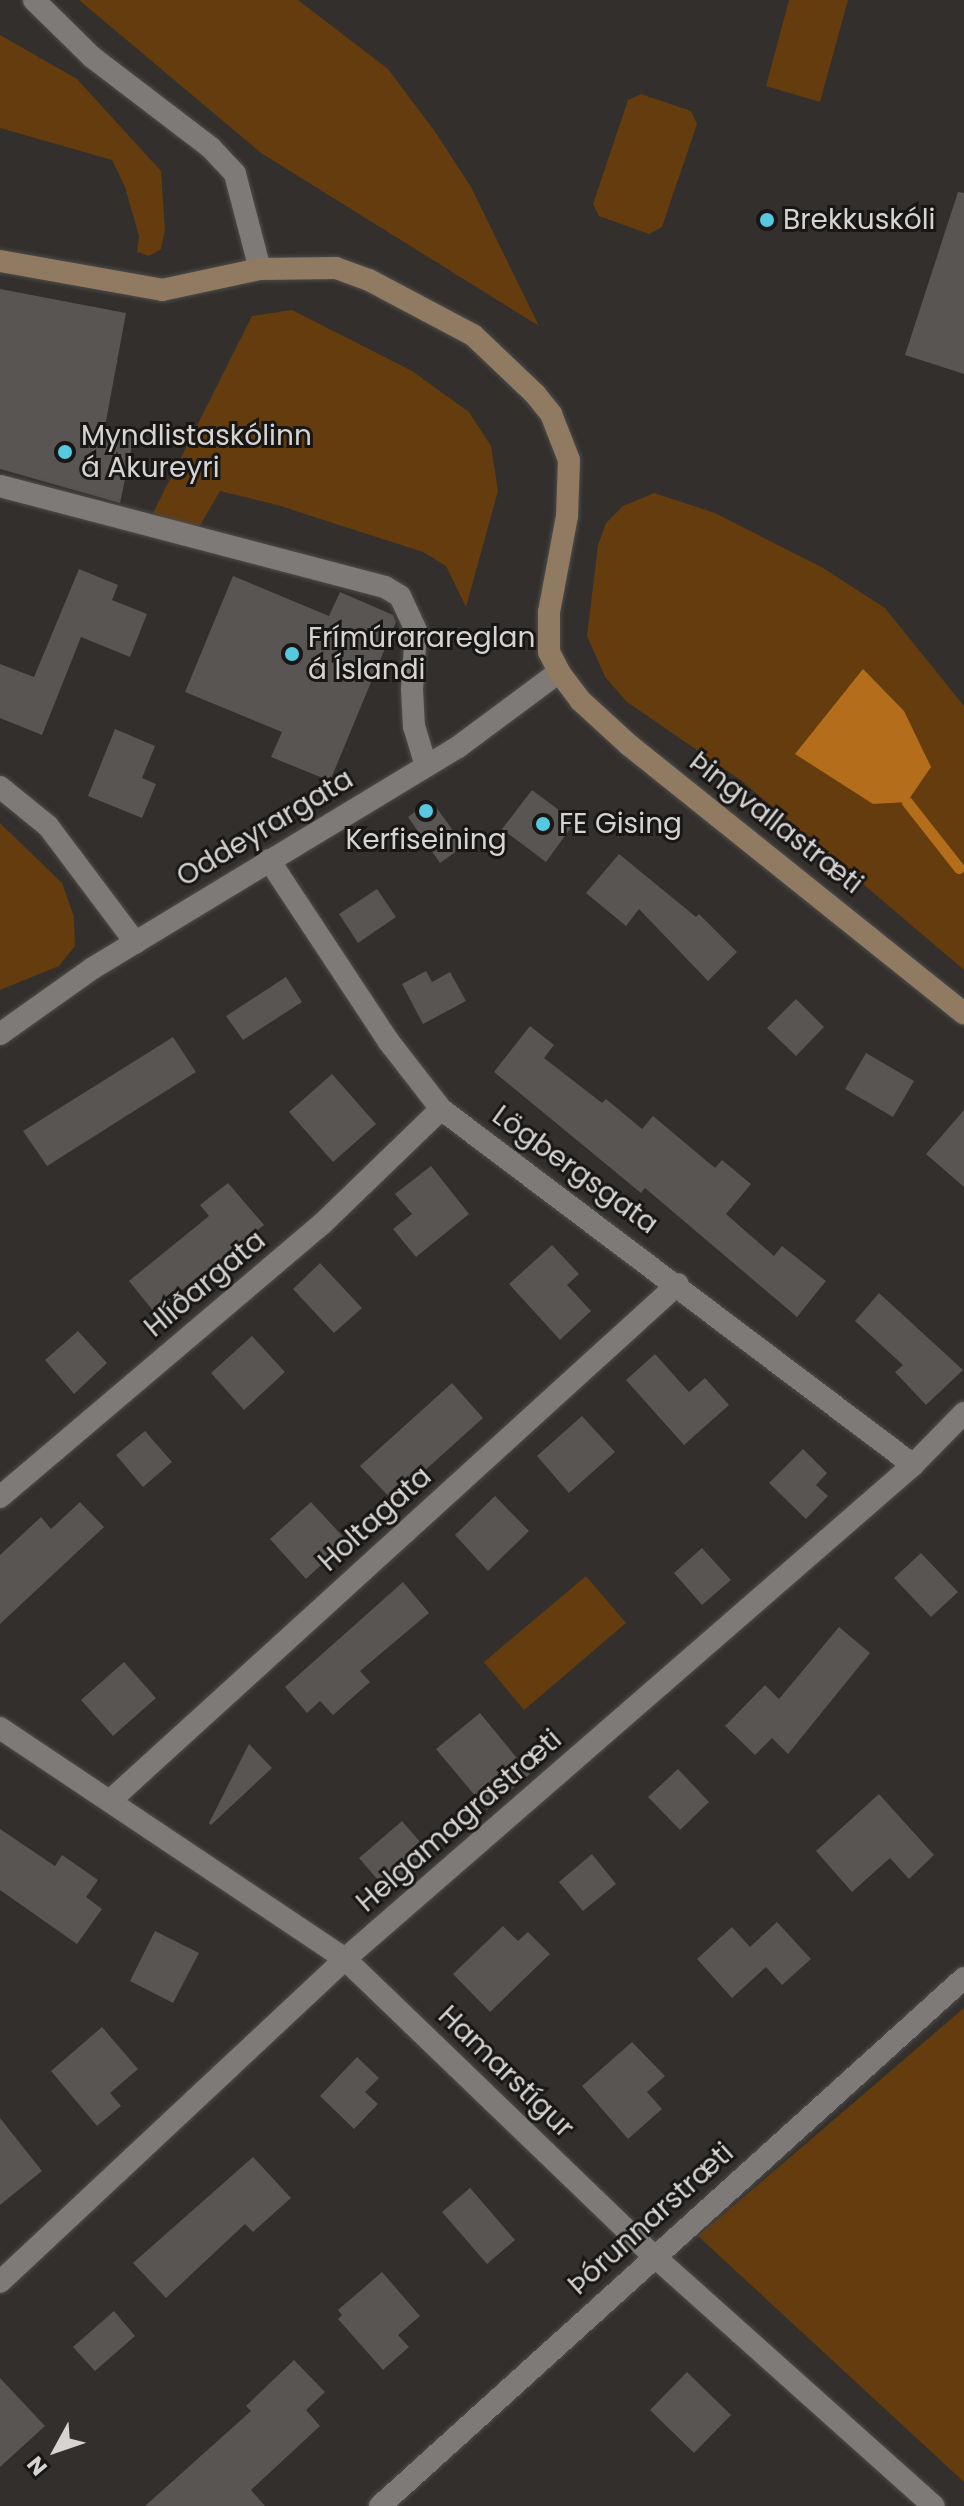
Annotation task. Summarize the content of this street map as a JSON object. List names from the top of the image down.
{
  "streets": {
    "main road": ["Þingvallastræti"],
    "street": [
      "Oddeyrargata",
      "Lögbergsgata",
      "Hlíðargata",
      "Holtagata",
      "Helgamagrastræti",
      "Hamarstígur",
      "Þórunnarstræti"
    ]
  },
  "crossings": [
    ["Þingvallastræti", "Oddeyrargata"],
    ["Oddeyrargata", "Lögbergsgata"],
    ["Lögbergsgata", "Hlíðargata"],
    ["Lögbergsgata", "Holtagata"],
    ["Lögbergsgata", "Helgamagrastræti"],
    ["Holtagata", "Hamarstígur"],
    ["Helgamagrastræti", "Hamarstígur"],
    ["Hamarstígur", "Þórunnarstræti"]
  ],
  "places": [
    "Brekkuskóli",
    "Myndlistaskólinn á Akureyri",
    "Frímúrarareglan á Íslandi",
    "Kerfiseining",
    "FE Gising"
  ],
  "north": "bottom left"
}
